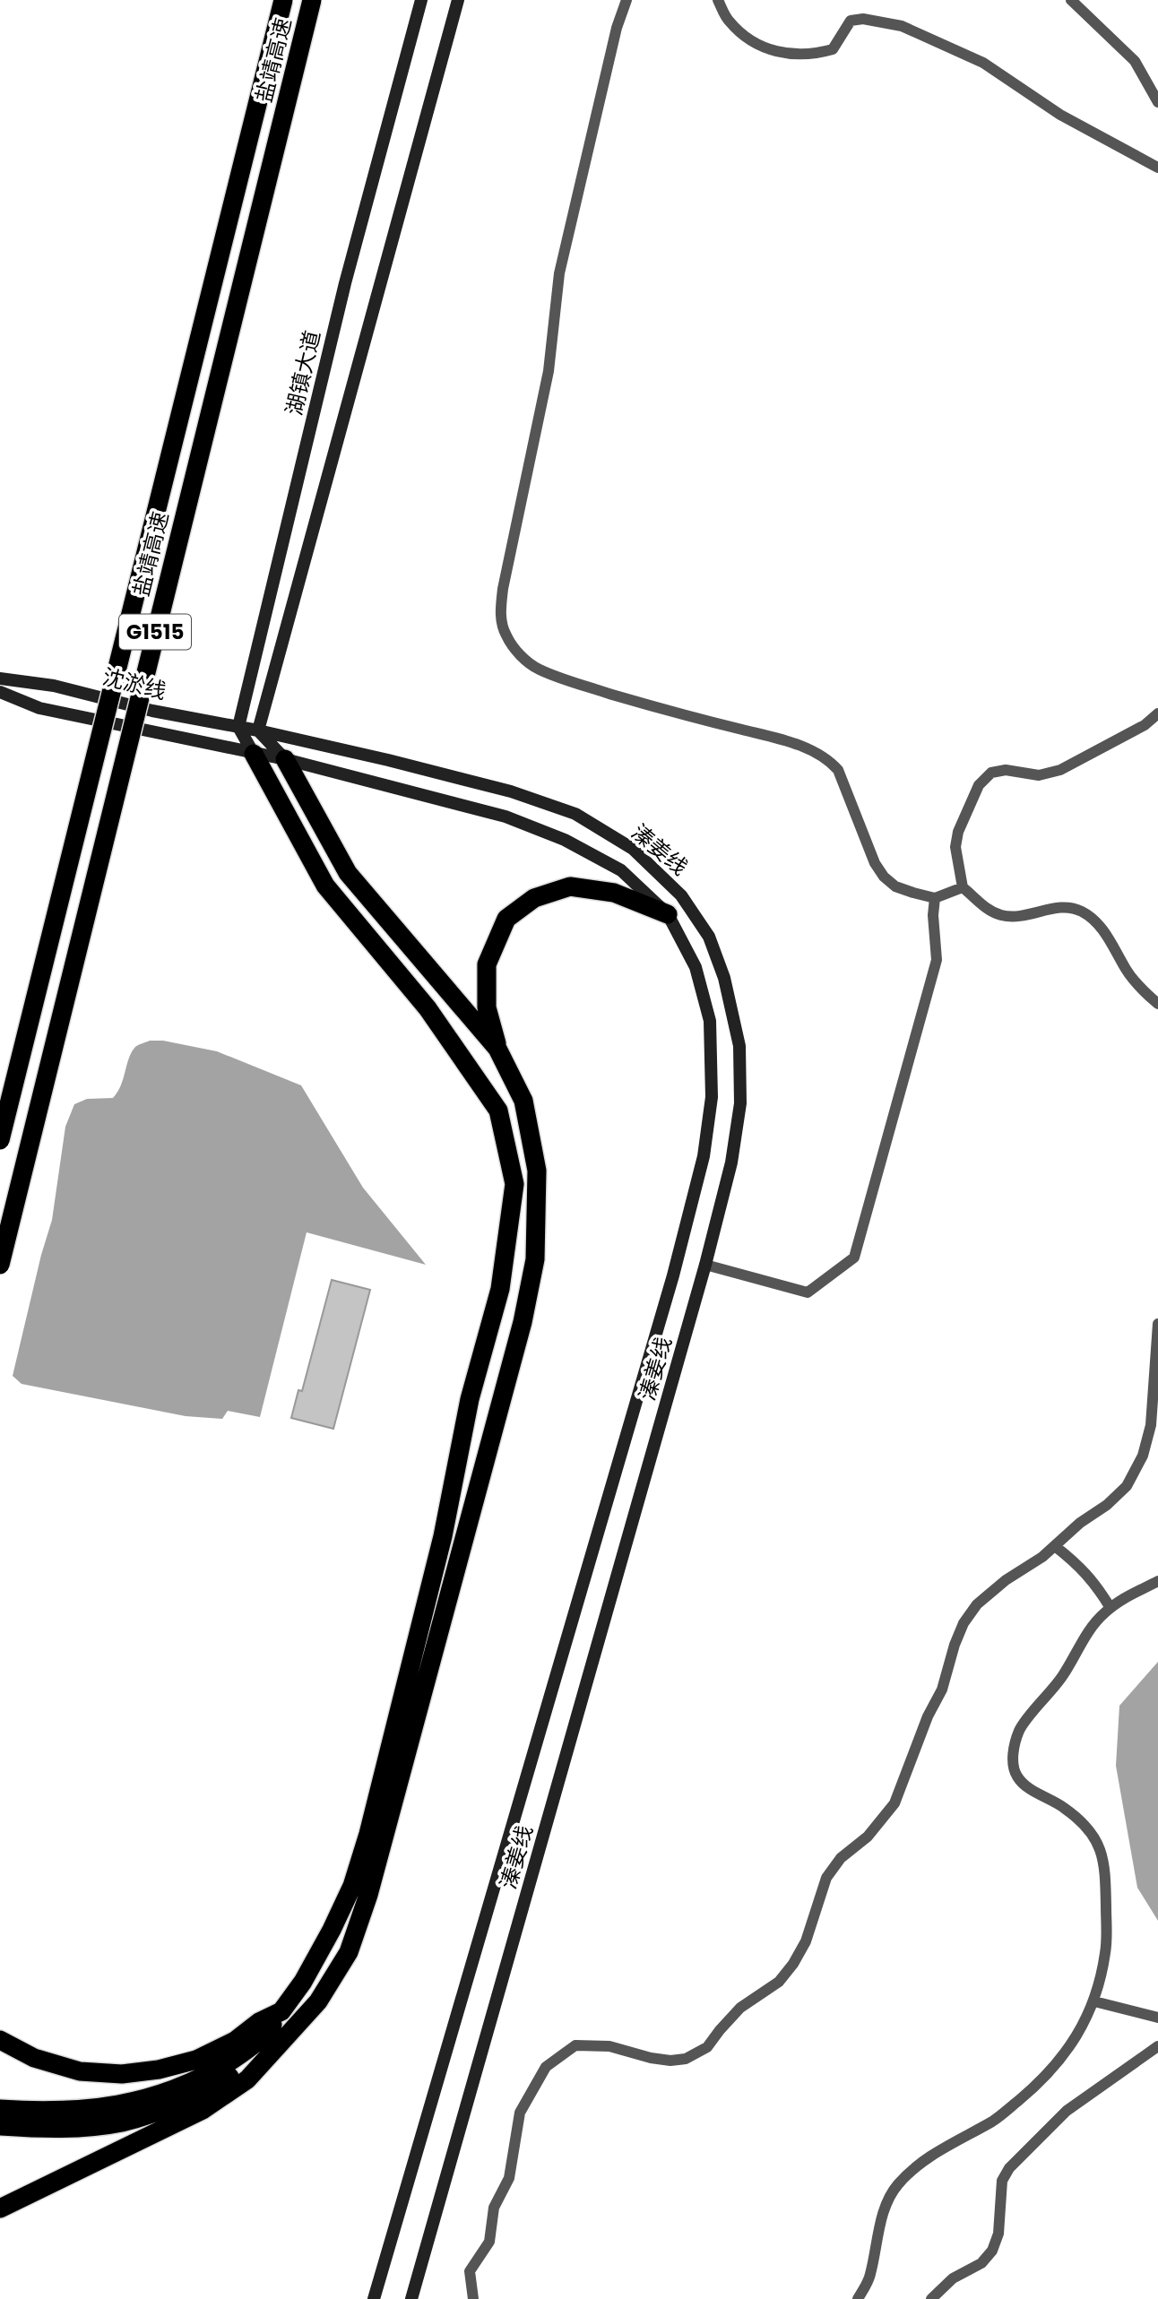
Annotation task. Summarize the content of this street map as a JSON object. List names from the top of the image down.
{
  "streets": {
    "highway": ["盐靖高速", "G1515"],
    "main road": ["湖镇大道", "沈淤线", "溱姜线"]
  },
  "crossings": [
    ["湖镇大道", "沈淤线"],
    ["沈淤线", "溱姜线"]
  ]
}
